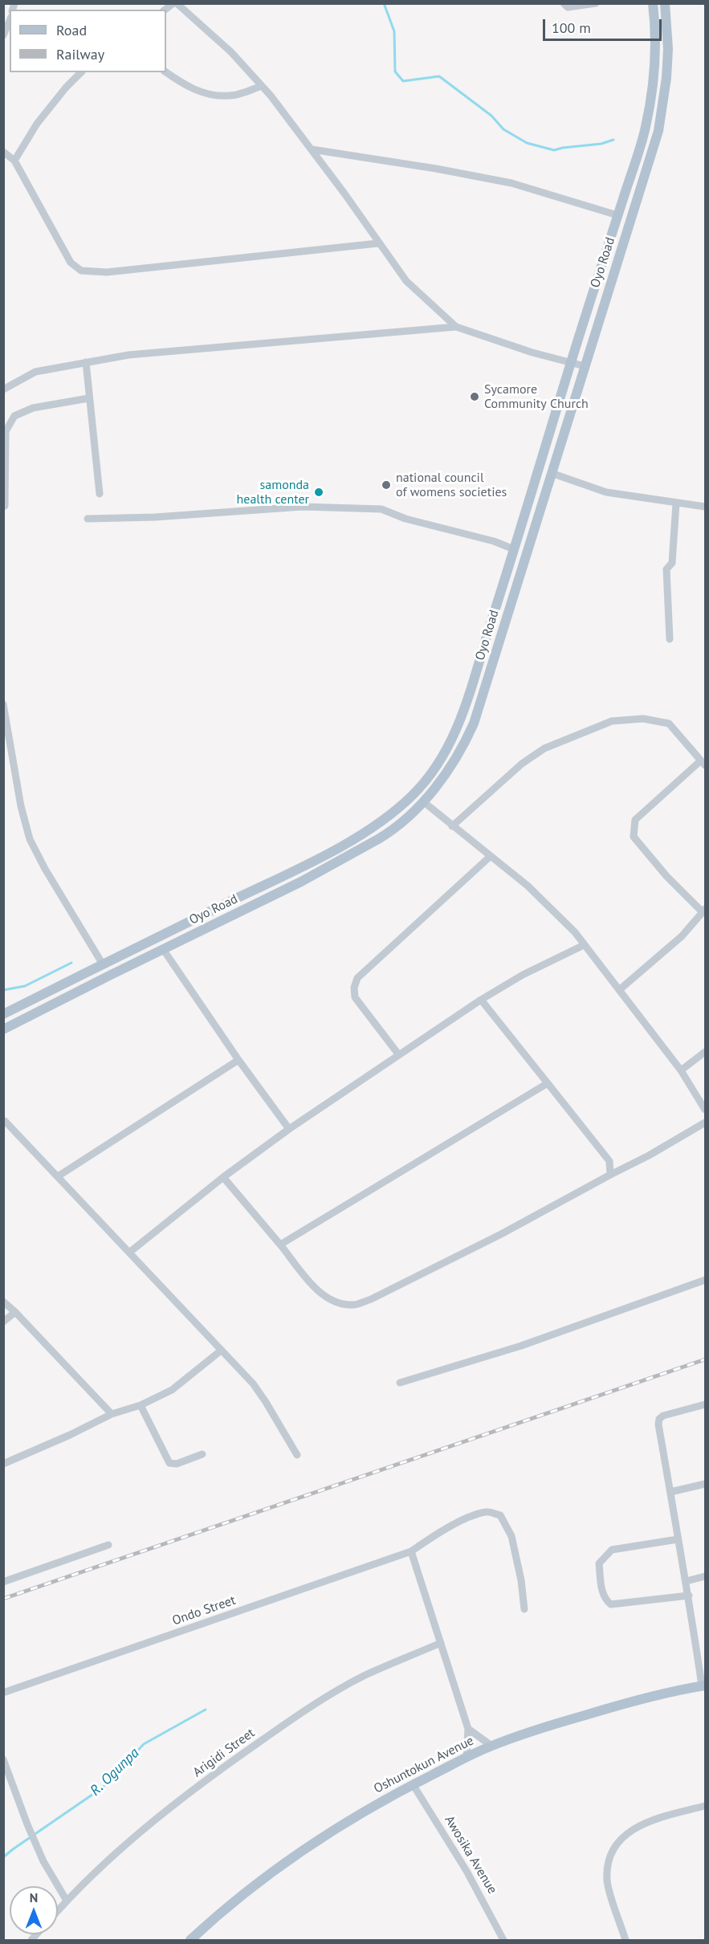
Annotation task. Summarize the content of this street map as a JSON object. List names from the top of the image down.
{
  "streets": {
    "main road": ["Oyo Road", "Oshuntokun Avenue"],
    "street": ["Ondo Street", "Arigidi Street", "Awosika Avenue"]
  },
  "crossings": [
    ["Oshuntokun Avenue", "Awosika Avenue"]
  ],
  "water": ["R. Ogunpa"],
  "places": ["Sycamore Community Church", "national council of womens societies", "samonda health center"],
  "legend": ["Road", "Railway"],
  "scale_bar": "100 m",
  "north": "top"
}
